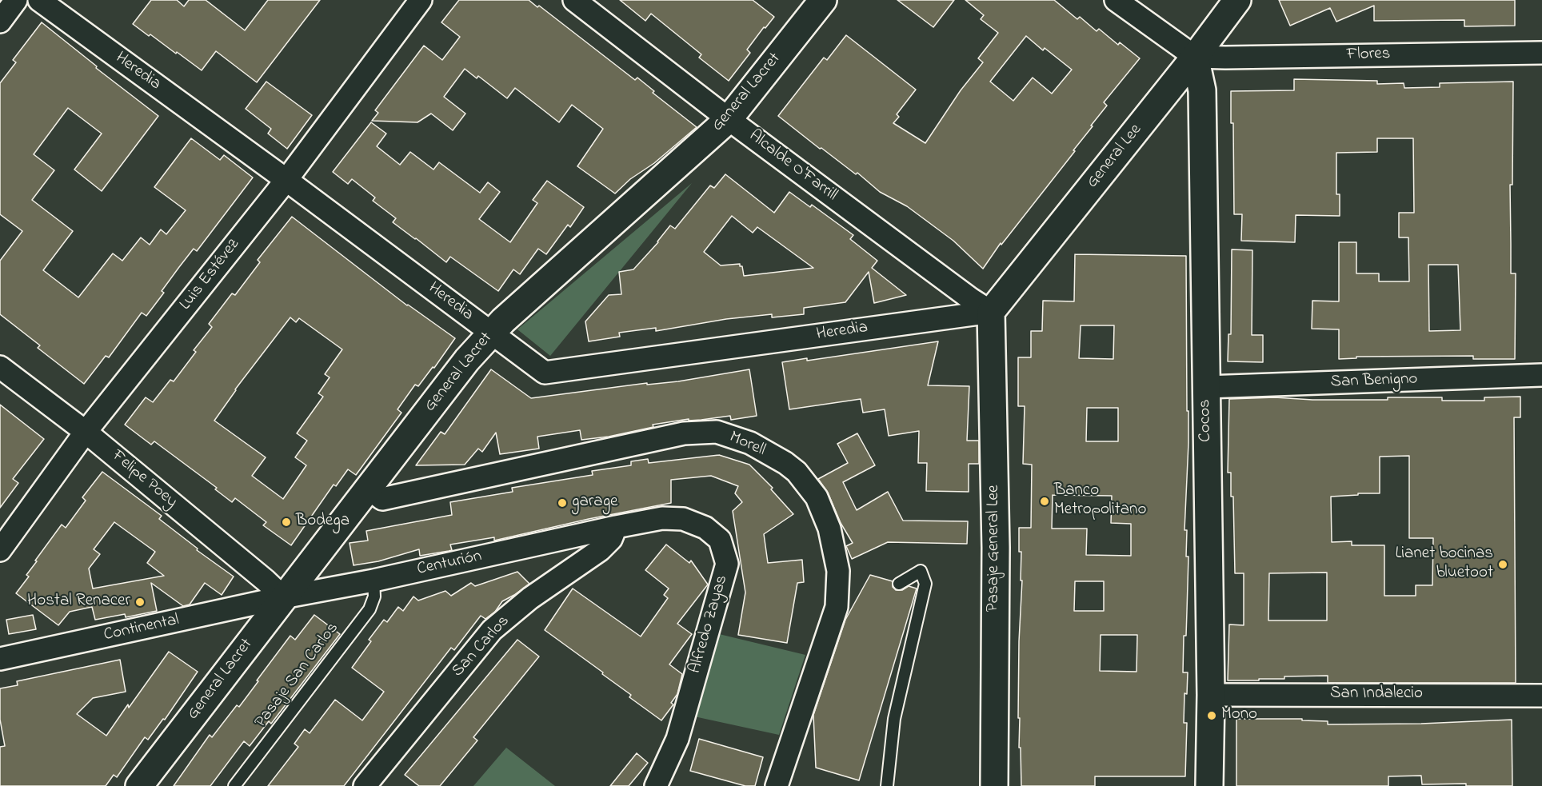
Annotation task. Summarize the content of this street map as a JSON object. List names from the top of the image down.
{
  "streets": {
    "street": [
      "Flores",
      "Heredia",
      "General Lacret",
      "General Lee",
      "Alcalde O'Farrill",
      "Luis Estévez",
      "San Benigno",
      "Cocos",
      "Morell",
      "Felipe Poey",
      "Pasaje General Lee",
      "Centurión",
      "Alfredo Zayas",
      "Continental",
      "San Carlos",
      "San Indalecio"
    ],
    "lane": ["Pasaje San Carlos"]
  },
  "crossings": [
    ["Flores", "General Lee"],
    ["Flores", "Cocos"],
    ["Heredia", "General Lacret"],
    ["Heredia", "General Lee"],
    ["Heredia", "Alcalde O'Farrill"],
    ["Heredia", "Luis Estévez"],
    ["Heredia", "Pasaje General Lee"],
    ["General Lacret", "Alcalde O'Farrill"],
    ["General Lacret", "Morell"],
    ["General Lacret", "Felipe Poey"],
    ["General Lacret", "Centurión"],
    ["General Lacret", "Continental"],
    ["General Lee", "Alcalde O'Farrill"],
    ["General Lee", "Cocos"],
    ["General Lee", "Pasaje General Lee"],
    ["Alcalde O'Farrill", "Pasaje General Lee"],
    ["Luis Estévez", "Felipe Poey"],
    ["San Benigno", "Cocos"],
    ["Cocos", "San Indalecio"],
    ["Felipe Poey", "Centurión"],
    ["Felipe Poey", "Continental"],
    ["Centurión", "Alfredo Zayas"],
    ["Centurión", "Continental"],
    ["Centurión", "San Carlos"],
    ["Centurión", "Pasaje San Carlos"],
    ["Alfredo Zayas", "San Carlos"]
  ],
  "places": [
    "Banco Metropolitano",
    "garage",
    "Bodega",
    "Lianet bocinas bluetoot",
    "Hostal Renacer",
    "Mono"
  ]
}
